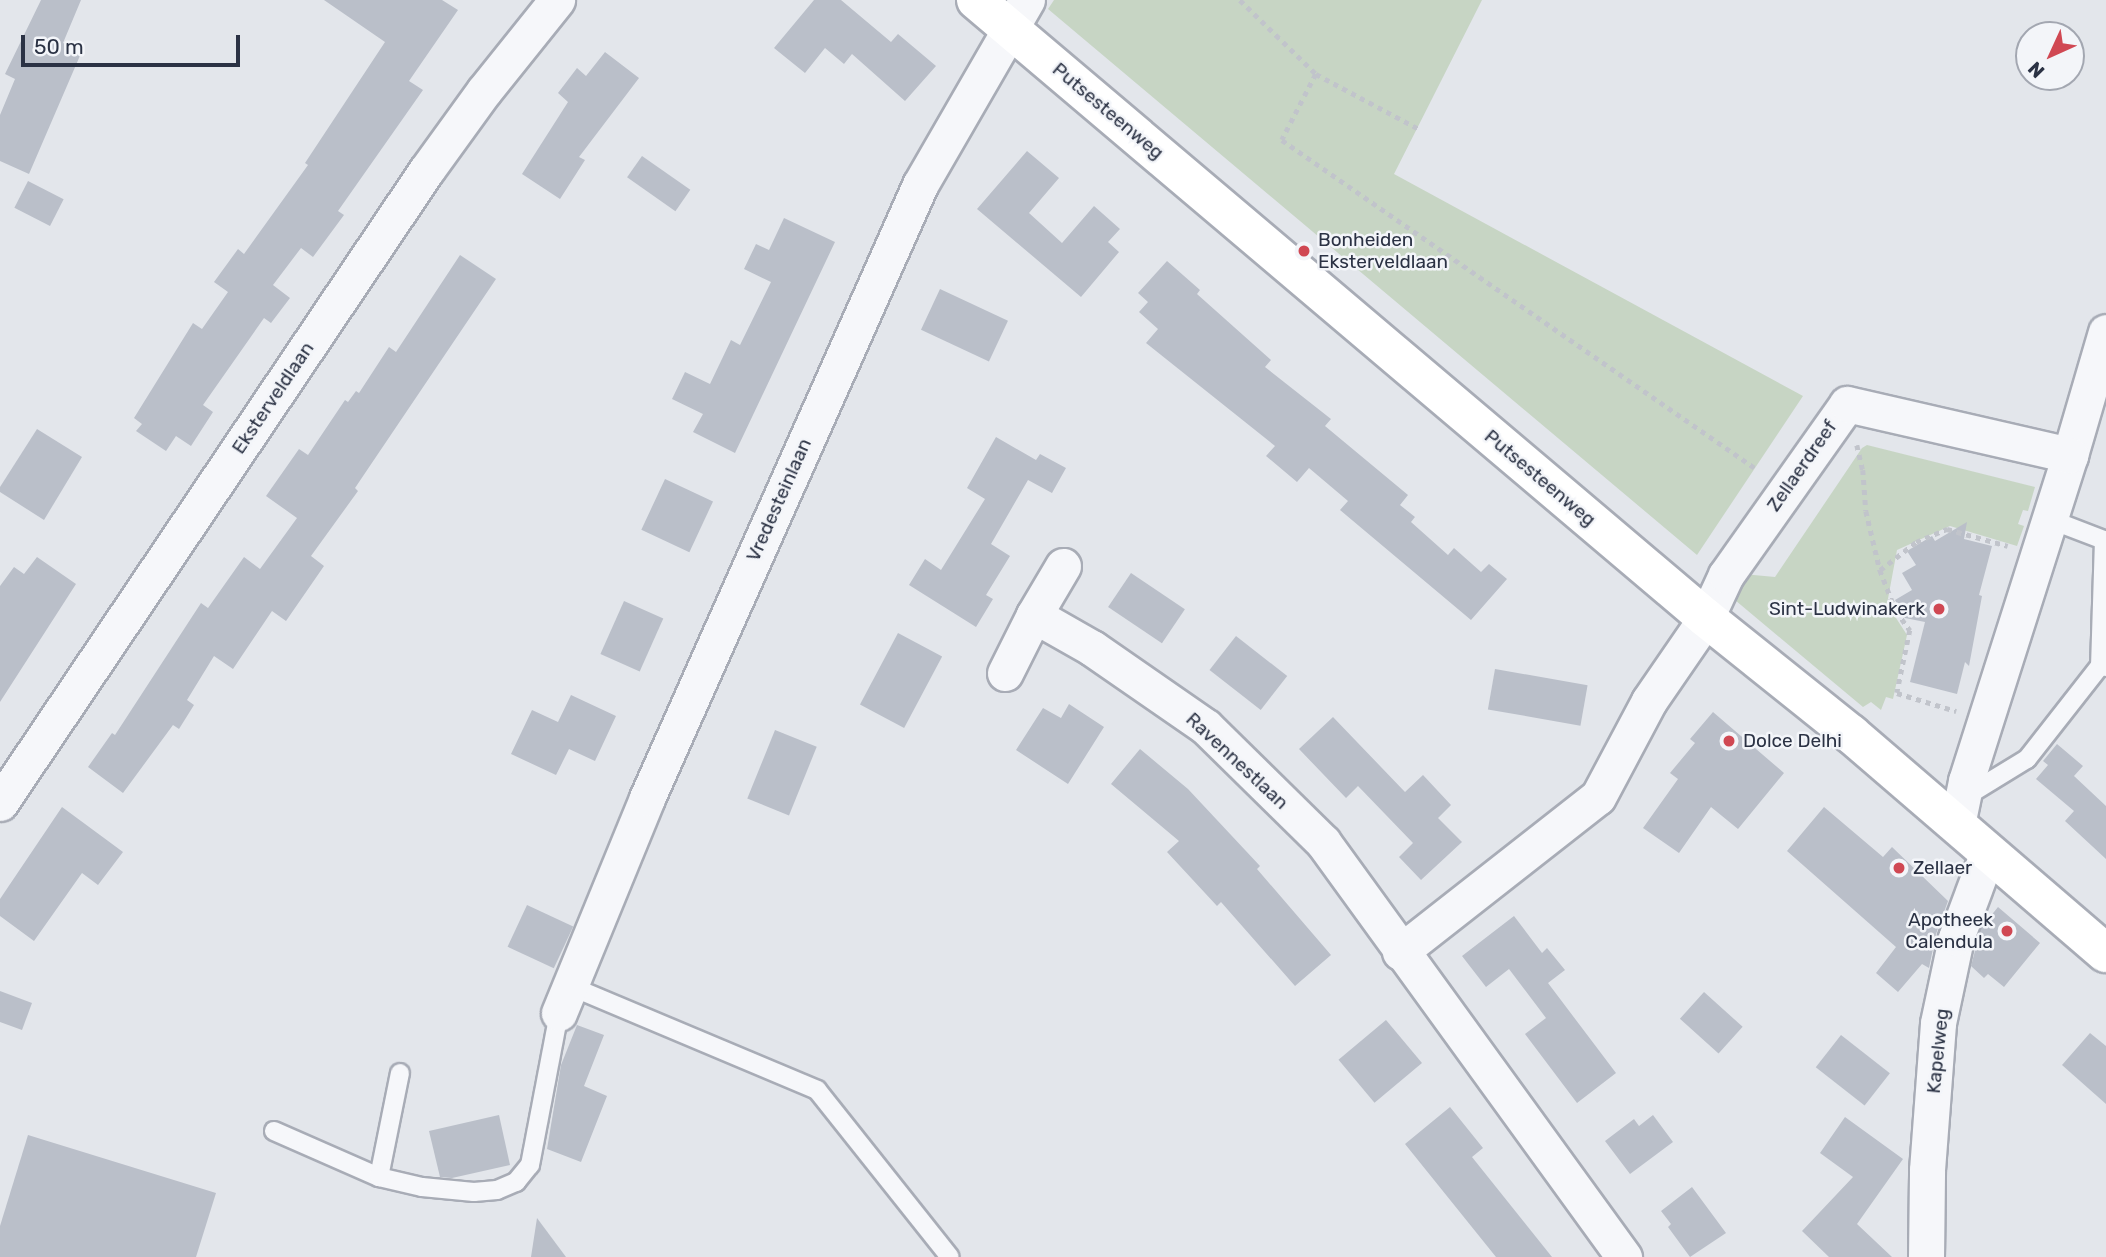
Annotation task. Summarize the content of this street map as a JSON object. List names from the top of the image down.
{
  "streets": {
    "main road": ["Putsesteenweg"],
    "street": [
      "Eksterveldlaan",
      "Zellaerdreef",
      "Vredesteinlaan",
      "Ravennestlaan",
      "Kapelweg"
    ]
  },
  "crossings": [
    ["Putsesteenweg", "Zellaerdreef"],
    ["Putsesteenweg", "Vredesteinlaan"],
    ["Putsesteenweg", "Kapelweg"]
  ],
  "places": [
    "Bonheiden Eksterveldlaan",
    "Sint-Ludwinakerk",
    "Dolce Delhi",
    "Zellaer",
    "Apotheek Calendula"
  ],
  "scale_bar": "50 m",
  "north": "bottom left"
}
